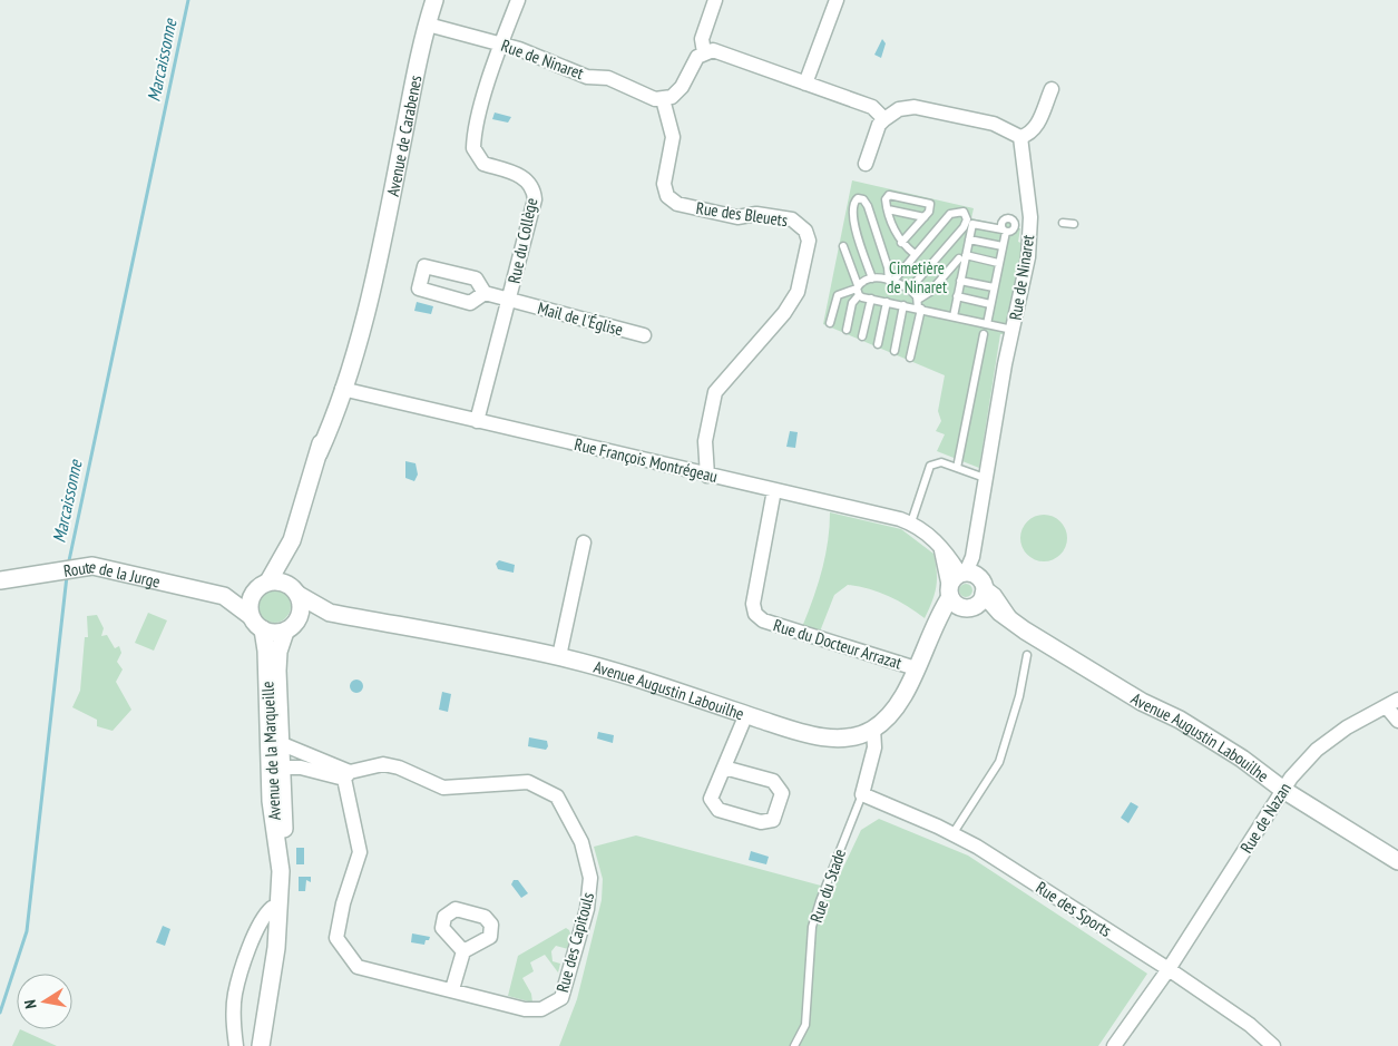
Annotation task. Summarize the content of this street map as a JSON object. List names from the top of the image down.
{
  "streets": {
    "street": [
      "Rue de Ninaret",
      "Avenue de Carabenes",
      "Rue des Bleuets",
      "Rue du Collège",
      "Mail de l'Église",
      "Rue François Montrégeau",
      "Route de la Jurge",
      "Rue du Docteur Arrazat",
      "Avenue Augustin Labouilhe",
      "Avenue de la Marqueille",
      "Rue de Nazan",
      "Rue du Stade",
      "Rue des Sports",
      "Rue des Capitouls"
    ]
  },
  "crossings": [
    ["Rue de Ninaret", "Avenue de Carabenes"],
    ["Rue de Ninaret", "Rue des Bleuets"],
    ["Rue de Ninaret", "Rue du Collège"],
    ["Rue de Ninaret", "Rue François Montrégeau"],
    ["Rue de Ninaret", "Avenue Augustin Labouilhe"],
    ["Avenue de Carabenes", "Rue François Montrégeau"],
    ["Avenue de Carabenes", "Route de la Jurge"],
    ["Avenue de Carabenes", "Avenue Augustin Labouilhe"],
    ["Avenue de Carabenes", "Avenue de la Marqueille"],
    ["Rue des Bleuets", "Rue François Montrégeau"],
    ["Rue du Collège", "Mail de l'Église"],
    ["Rue du Collège", "Rue François Montrégeau"],
    ["Rue François Montrégeau", "Rue du Docteur Arrazat"],
    ["Rue François Montrégeau", "Avenue Augustin Labouilhe"],
    ["Route de la Jurge", "Avenue Augustin Labouilhe"],
    ["Route de la Jurge", "Avenue de la Marqueille"],
    ["Rue du Docteur Arrazat", "Avenue Augustin Labouilhe"],
    ["Avenue Augustin Labouilhe", "Avenue de la Marqueille"],
    ["Avenue Augustin Labouilhe", "Rue de Nazan"],
    ["Avenue Augustin Labouilhe", "Rue du Stade"],
    ["Avenue de la Marqueille", "Rue des Capitouls"],
    ["Rue de Nazan", "Rue des Sports"],
    ["Rue du Stade", "Rue des Sports"]
  ],
  "water": ["Marcaissonne"],
  "parks": ["Cimetière de Ninaret"],
  "north": "left"
}
